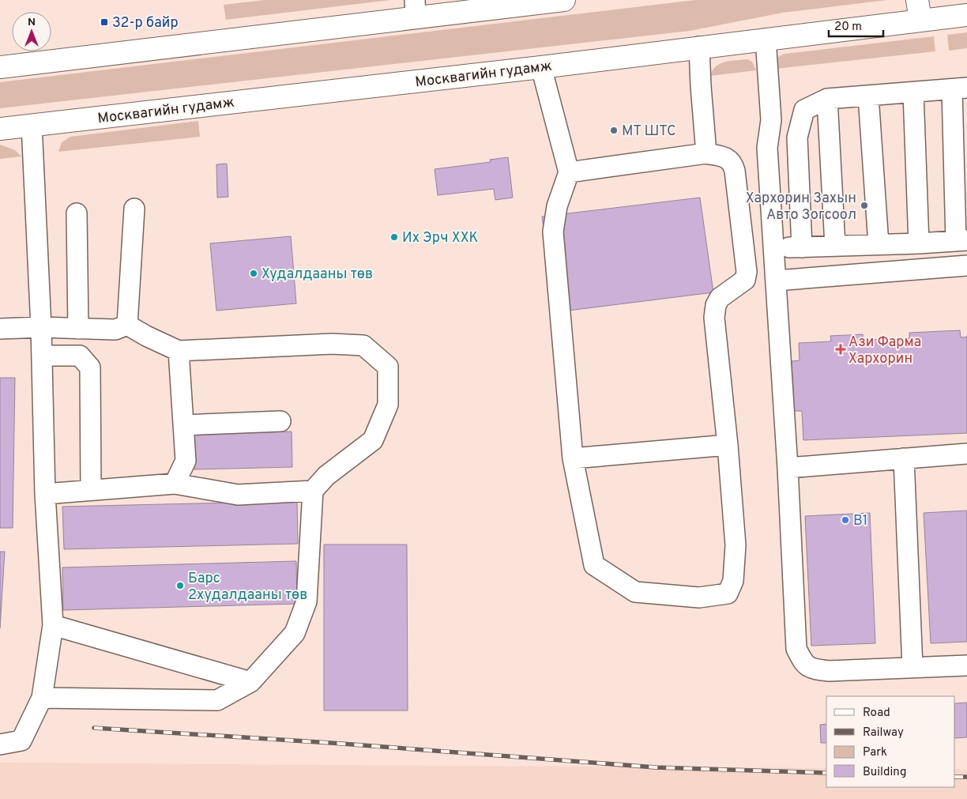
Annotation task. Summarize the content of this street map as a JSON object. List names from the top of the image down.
{
  "streets": {
    "highway": ["Москвагийн гудамж"]
  },
  "places": {
    "transit": ["32-р байр"],
    "other": [
      "MT ШТС",
      "Хархорин 3ахын Авто 3огсоол",
      "Их Эрч ХХК",
      "Худалдааны төв",
      "B1",
      "Барс 2худалдааны төв"
    ],
    "health": ["Ази Фарма Хархорин"]
  },
  "legend": [
    "Road",
    "Railway",
    "Park",
    "Building"
  ],
  "scale_bar": "20 m",
  "north": "top"
}
